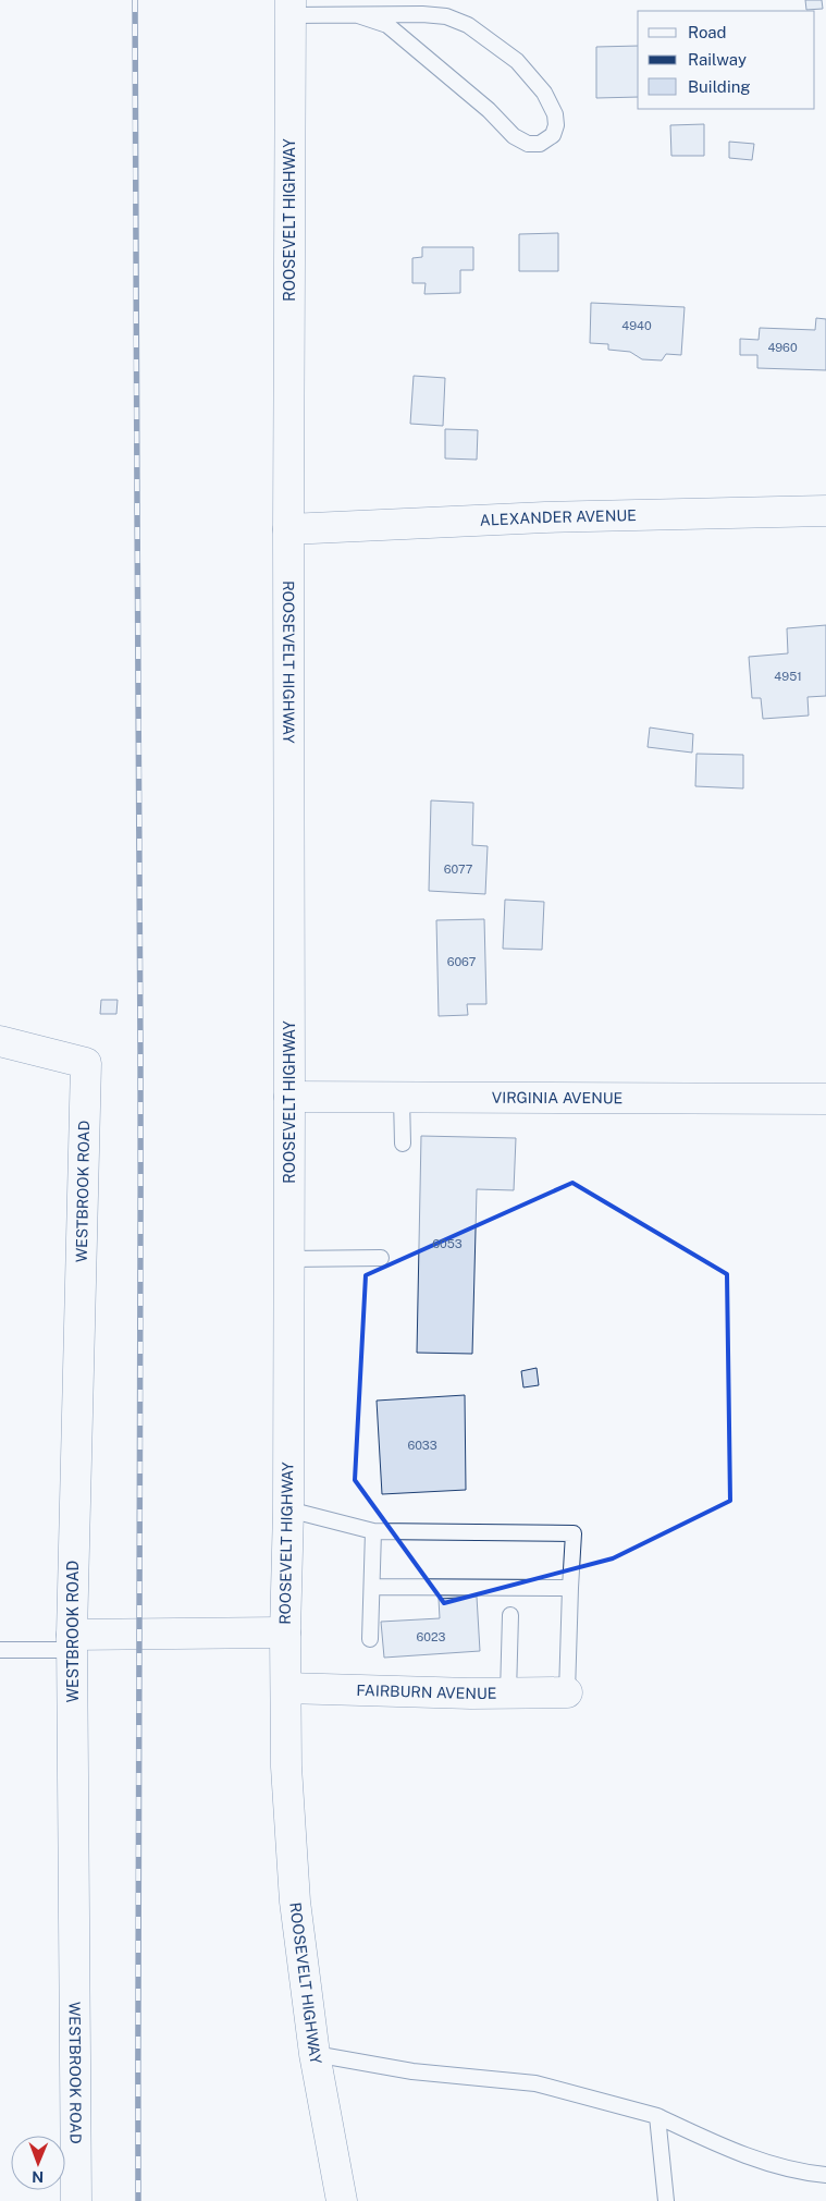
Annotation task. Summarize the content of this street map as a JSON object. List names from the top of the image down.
{
  "streets": {
    "street": [
      "ROOSEVELT HIGHWAY",
      "ALEXANDER AVENUE",
      "VIRGINIA AVENUE",
      "WESTBROOK ROAD",
      "FAIRBURN AVENUE"
    ]
  },
  "crossings": [
    ["ROOSEVELT HIGHWAY", "ALEXANDER AVENUE"],
    ["ROOSEVELT HIGHWAY", "VIRGINIA AVENUE"],
    ["ROOSEVELT HIGHWAY", "FAIRBURN AVENUE"]
  ],
  "house_numbers": [
    "4940",
    "4960",
    "4951",
    "6077",
    "6067",
    "6053",
    "6033",
    "6023"
  ],
  "legend": ["Road", "Railway", "Building"],
  "north": "bottom"
}
